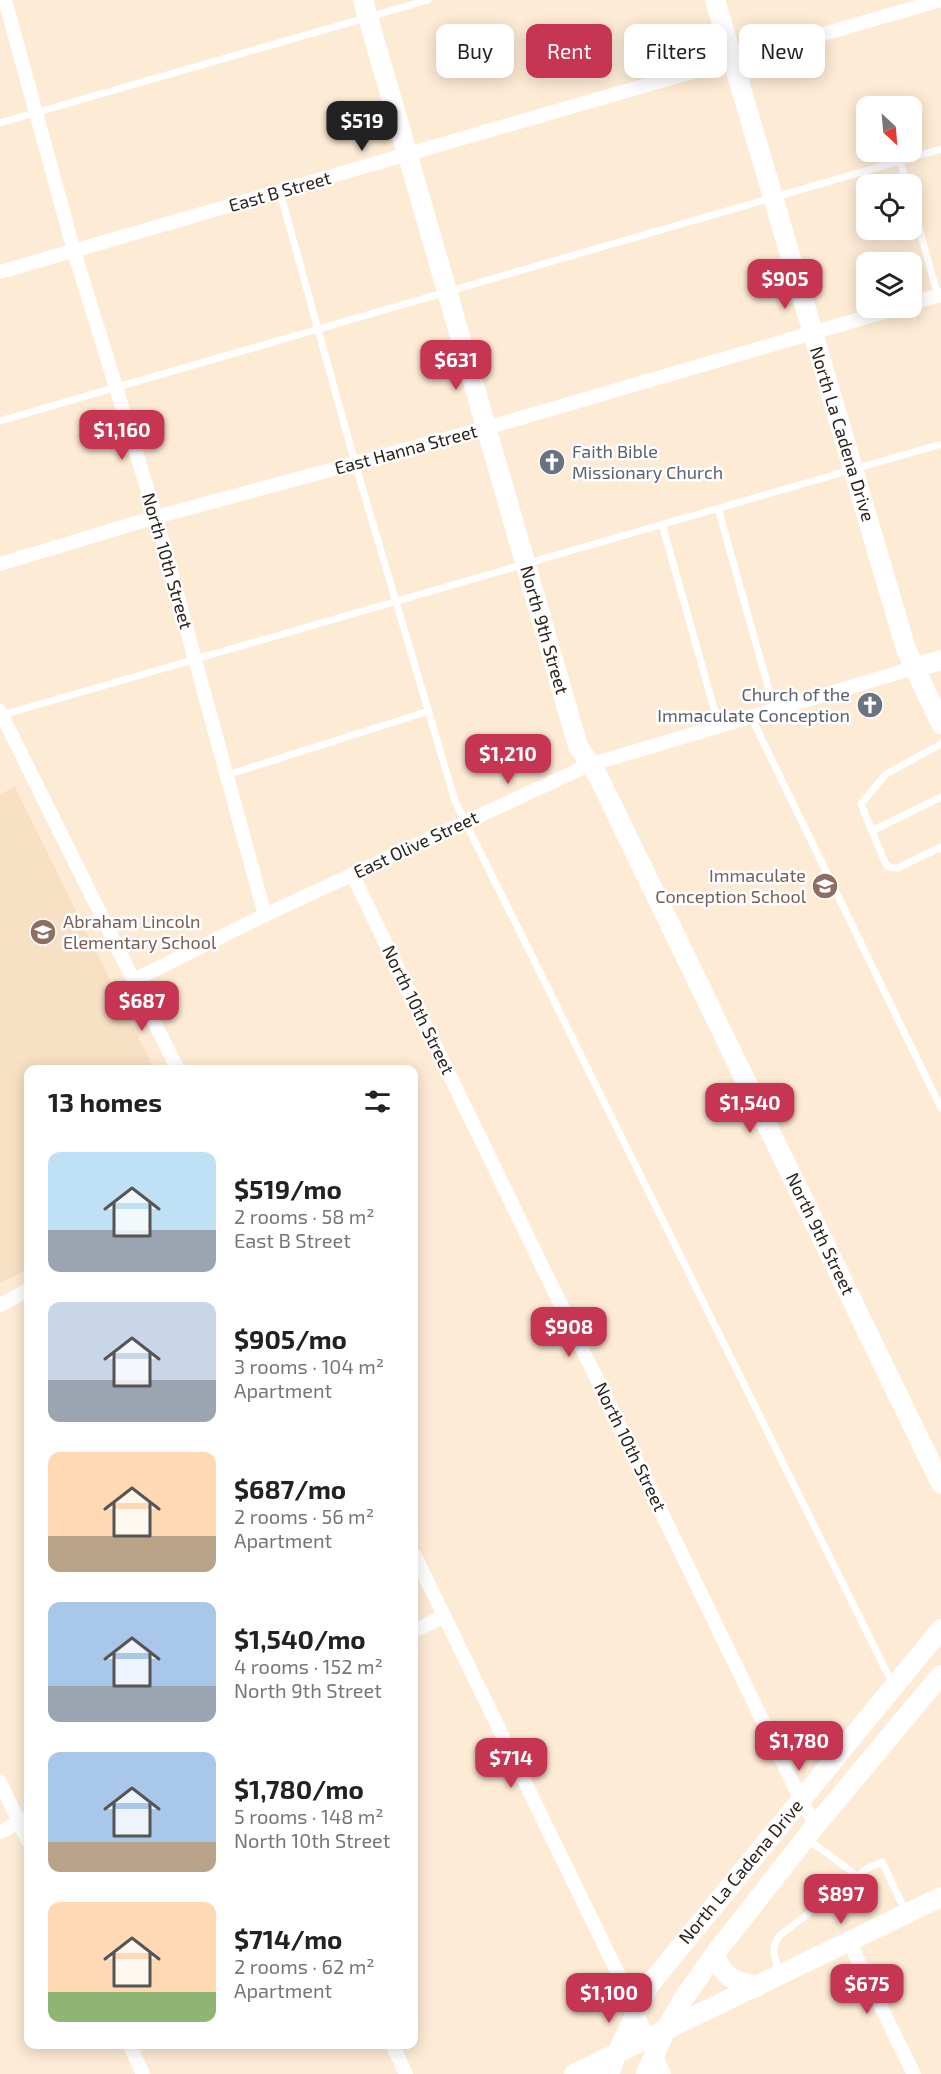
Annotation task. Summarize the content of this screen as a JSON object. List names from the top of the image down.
{
  "streets": {
    "street": [
      "East B Street",
      "North La Cadena Drive",
      "East Hanna Street",
      "North 10th Street",
      "North 9th Street",
      "East Olive Street"
    ]
  },
  "crossings": [
    ["East B Street", "North La Cadena Drive"],
    ["East B Street", "North 10th Street"],
    ["East B Street", "North 9th Street"],
    ["North La Cadena Drive", "East Hanna Street"],
    ["North La Cadena Drive", "North 10th Street"],
    ["North La Cadena Drive", "East Olive Street"],
    ["East Hanna Street", "North 10th Street"],
    ["East Hanna Street", "North 9th Street"],
    ["North 10th Street", "East Olive Street"],
    ["North 9th Street", "East Olive Street"]
  ],
  "places": {
    "church": ["Faith Bible Missionary Church", "Church of the Immaculate Conception"],
    "school or university": ["Immaculate Conception School", "Abraham Lincoln Elementary School"]
  },
  "north": "bottom right",
  "page": {
    "chip": [
      "Buy",
      "Rent",
      "Filters",
      "New"
    ],
    "price": [
      "$519",
      "$905",
      "$631",
      "$1,160",
      "$1,210",
      "$687",
      "$1,540",
      "$908",
      "$1,780",
      "$714",
      "$897",
      "$675",
      "$1,100"
    ],
    "heading": "13 homes",
    "list": [
      {
        "name": "$519/mo",
        "note": "2 rooms · 58 m² · East B Street"
      },
      {
        "name": "$905/mo",
        "note": "3 rooms · 104 m² · Apartment"
      },
      {
        "name": "$687/mo",
        "note": "2 rooms · 56 m² · Apartment"
      },
      {
        "name": "$1,540/mo",
        "note": "4 rooms · 152 m² · North 9th Street"
      },
      {
        "name": "$1,780/mo",
        "note": "5 rooms · 148 m² · North 10th Street"
      },
      {
        "name": "$714/mo",
        "note": "2 rooms · 62 m² · Apartment"
      }
    ]
  }
}
